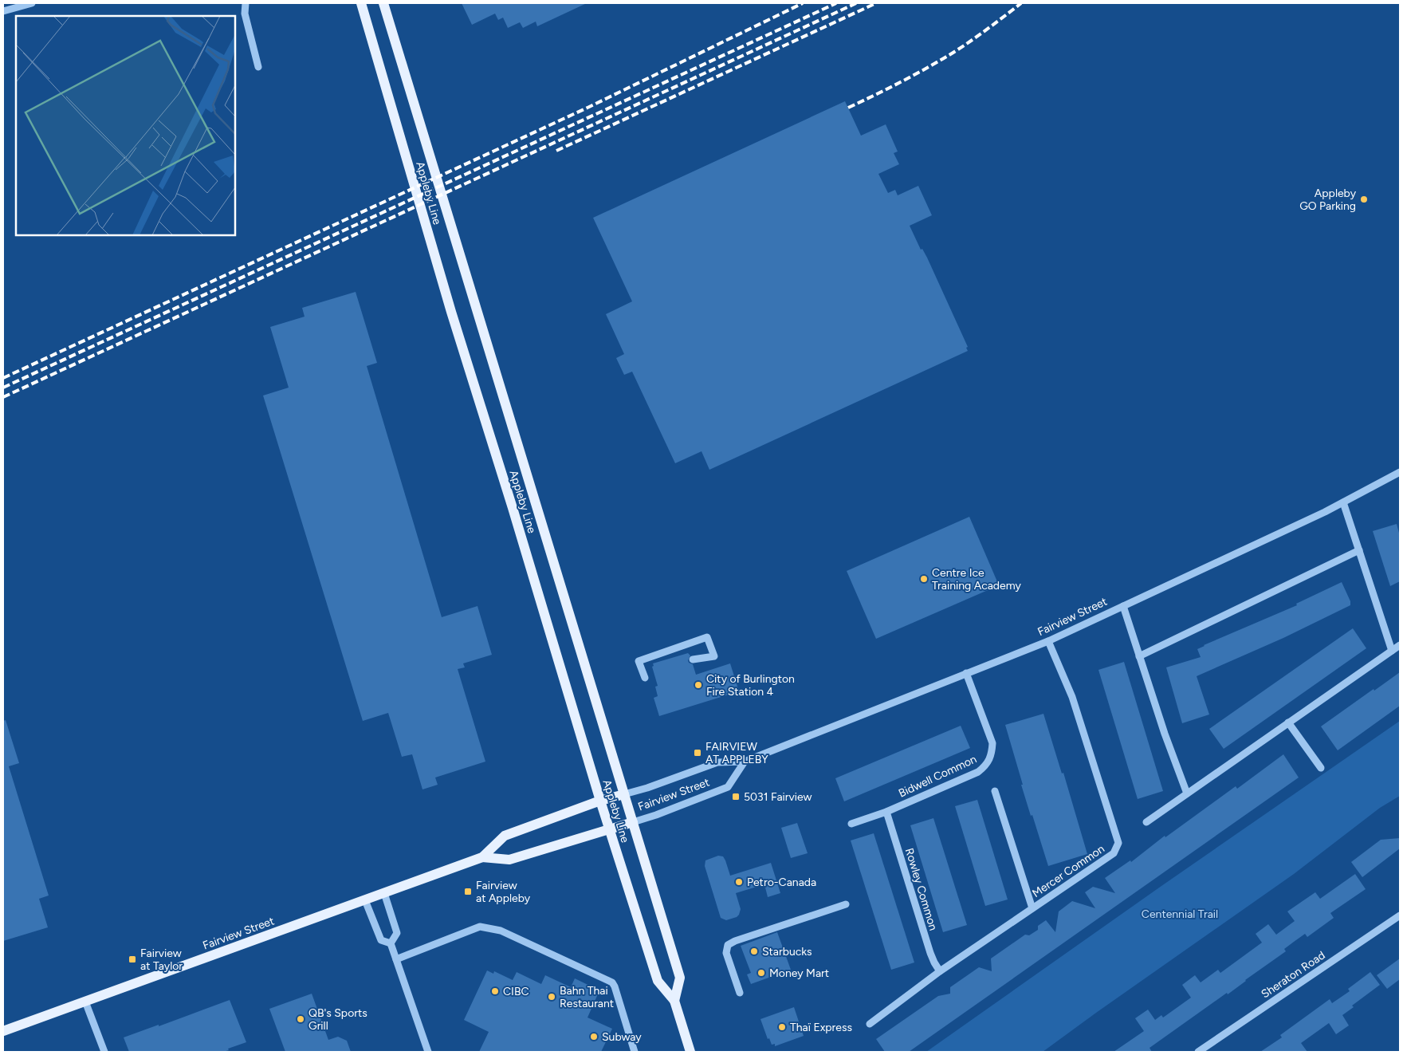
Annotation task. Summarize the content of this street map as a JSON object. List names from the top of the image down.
{
  "streets": {
    "main road": ["Appleby Line", "Fairview Street"],
    "street": [
      "Bidwell Common",
      "Mercer Common",
      "Rowley Common",
      "Sheraton Road"
    ]
  },
  "crossings": [
    ["Appleby Line", "Fairview Street"],
    ["Fairview Street", "Bidwell Common"],
    ["Fairview Street", "Mercer Common"],
    ["Bidwell Common", "Rowley Common"],
    ["Mercer Common", "Rowley Common"]
  ],
  "parks": ["Centennial Trail"],
  "places": {
    "other": [
      "Appleby GO Parking",
      "Centre Ice Training Academy",
      "City of Burlington Fire Station 4",
      "Petro-Canada",
      "Starbucks",
      "Money Mart",
      "CIBC",
      "Bahn Thai Restaurant",
      "QB's Sports Grill",
      "Thaï Express",
      "Subway"
    ],
    "transit": [
      "FAIRVIEW AT APPLEBY",
      "5031 Fairview",
      "Fairview at Appleby",
      "Fairview at Taylor"
    ]
  }
}
